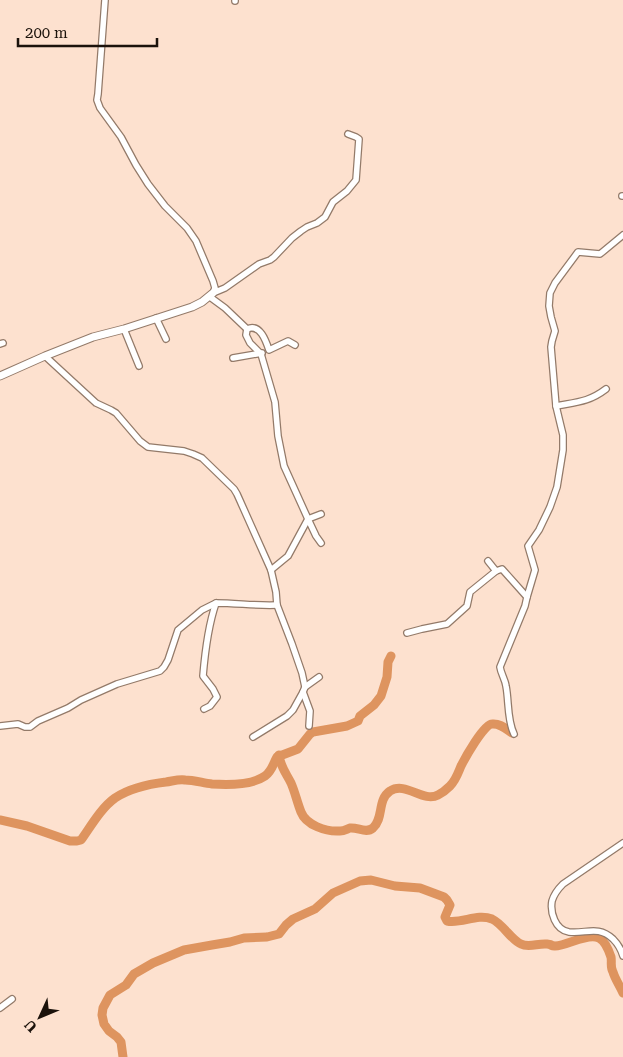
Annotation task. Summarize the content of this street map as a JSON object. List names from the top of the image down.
{
  "scale_bar": "200 m",
  "north": "bottom left"
}
